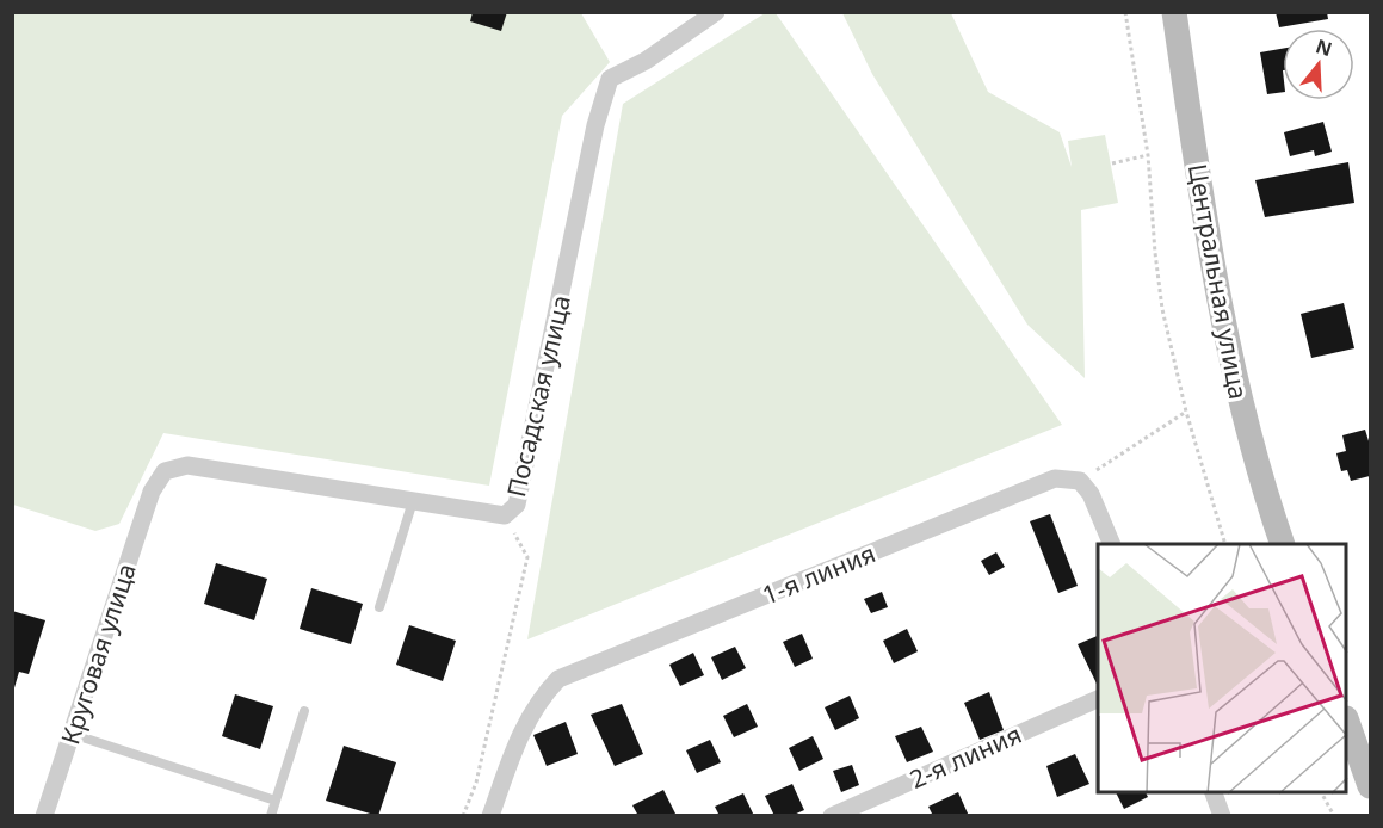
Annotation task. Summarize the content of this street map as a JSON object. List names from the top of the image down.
{
  "streets": {
    "main road": ["Центральная улица"],
    "street": [
      "Посадская улица",
      "1-я линия",
      "Круговая улица",
      "2-я линия"
    ]
  },
  "crossings": [
    ["Посадская улица", "Круговая улица"]
  ],
  "north": "top"
}
